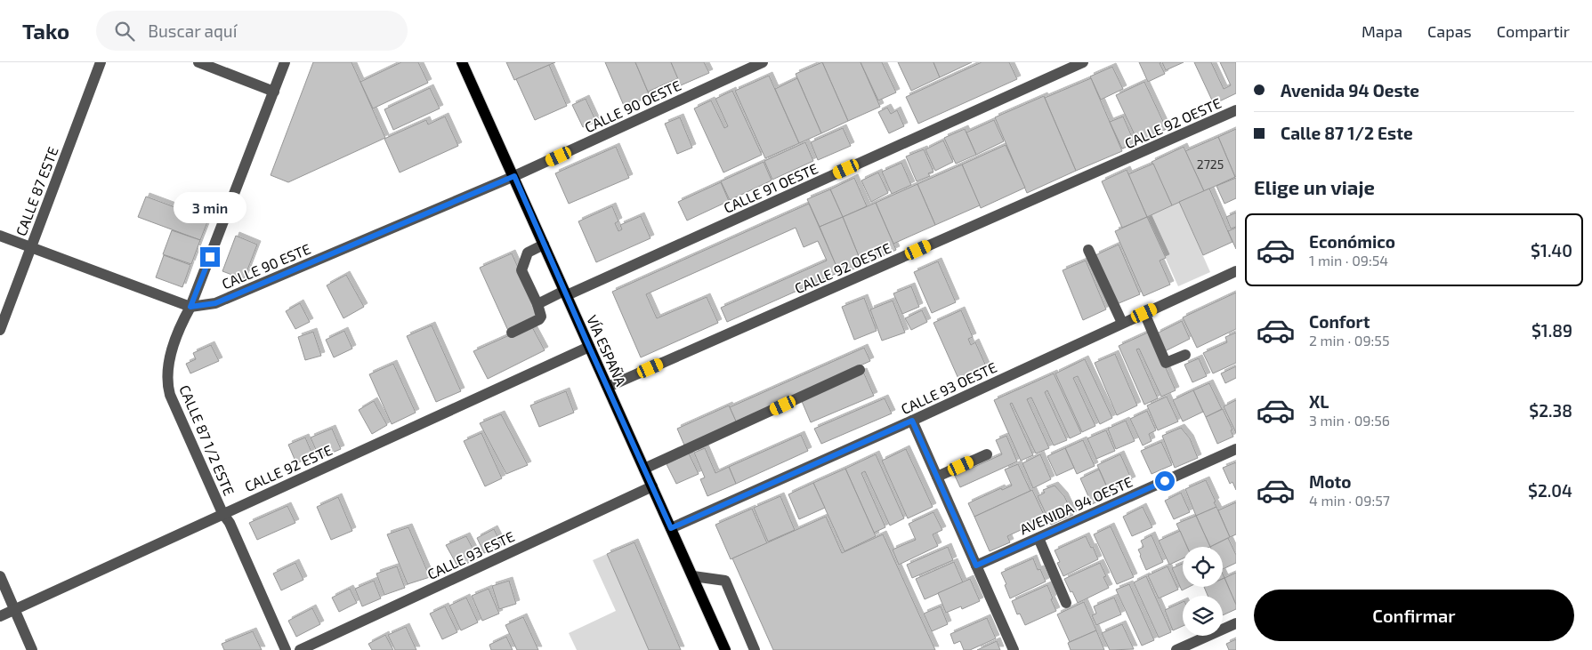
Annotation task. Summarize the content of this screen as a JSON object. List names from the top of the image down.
{
  "streets": {
    "main road": ["VÍA ESPAÑA"],
    "street": [
      "CALLE 90 OESTE",
      "CALLE 92 OESTE",
      "CALLE 91 OESTE",
      "CALLE 87 ESTE",
      "CALLE 90 ESTE",
      "CALLE 93 OESTE",
      "CALLE 87 1/2 ESTE",
      "CALLE 92 ESTE",
      "AVENIDA 94 OESTE",
      "CALLE 93 ESTE"
    ]
  },
  "crossings": [
    ["CALLE 90 OESTE", "CALLE 90 ESTE"],
    ["CALLE 90 OESTE", "VÍA ESPAÑA"],
    ["CALLE 92 OESTE", "VÍA ESPAÑA"],
    ["CALLE 91 OESTE", "VÍA ESPAÑA"],
    ["CALLE 87 ESTE", "CALLE 90 ESTE"],
    ["CALLE 90 ESTE", "VÍA ESPAÑA"],
    ["CALLE 90 ESTE", "CALLE 87 1/2 ESTE"],
    ["VÍA ESPAÑA", "CALLE 93 OESTE"],
    ["VÍA ESPAÑA", "CALLE 92 ESTE"],
    ["VÍA ESPAÑA", "CALLE 93 ESTE"],
    ["CALLE 87 1/2 ESTE", "CALLE 92 ESTE"]
  ],
  "house_numbers": ["2725"],
  "page": {
    "header": "Tako",
    "search": "Buscar aquí",
    "nav": ["Mapa", "Capas", "Compartir"],
    "banner": ["Avenida 94 Oeste", "Calle 87 1/2 Este"],
    "heading": "Elige un viaje",
    "bubble": "3 min",
    "list": [
      {
        "name": "Económico",
        "note": "1 min · 09:54",
        "value": "$1.40"
      },
      {
        "name": "Confort",
        "note": "2 min · 09:55",
        "value": "$1.89"
      },
      {
        "name": "XL",
        "note": "3 min · 09:56",
        "value": "$2.38"
      },
      {
        "name": "Moto",
        "note": "4 min · 09:57",
        "value": "$2.04"
      }
    ],
    "buttons": "Confirmar"
  }
}
